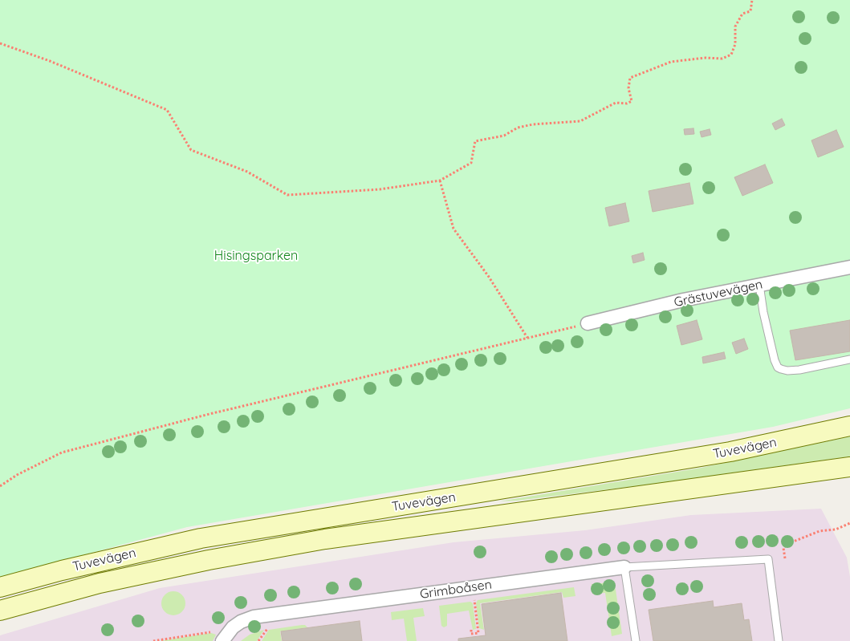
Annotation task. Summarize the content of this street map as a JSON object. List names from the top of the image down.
{
  "streets": {
    "main road": ["Tuvevägen"],
    "street": ["Grästuvevägen", "Grimboåsen"]
  },
  "parks": ["Hisingsparken"]
}
